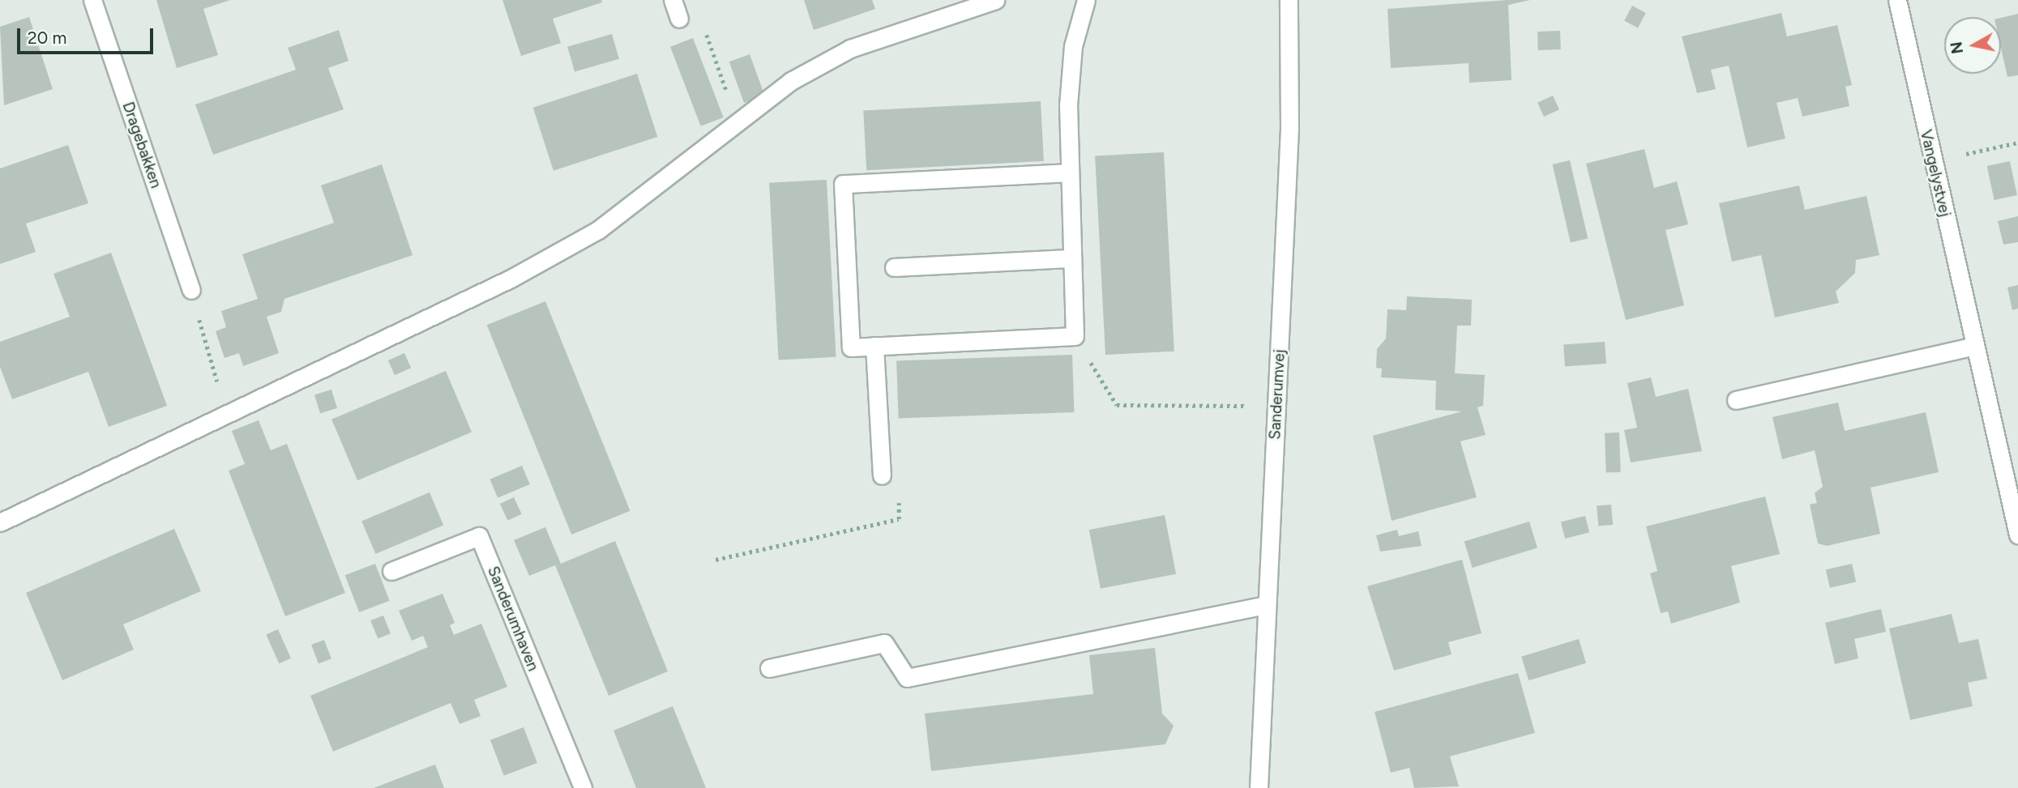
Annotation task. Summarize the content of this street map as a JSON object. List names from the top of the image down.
{
  "streets": {
    "street": [
      "Dragebakken",
      "Vangelystvej",
      "Sanderumvej",
      "Sanderumhaven"
    ]
  },
  "scale_bar": "20 m",
  "north": "left"
}
